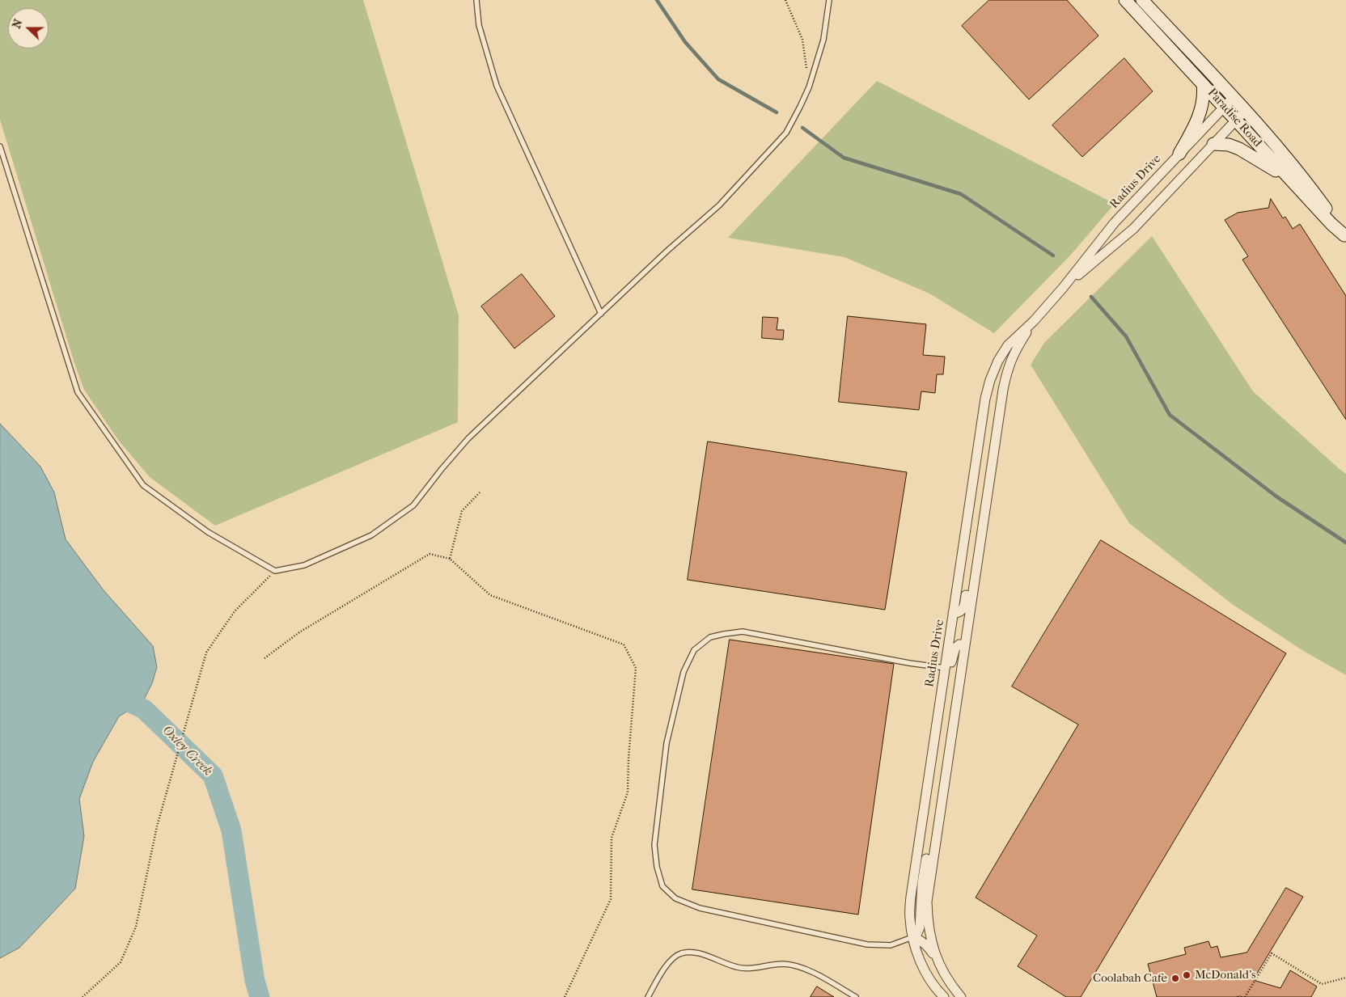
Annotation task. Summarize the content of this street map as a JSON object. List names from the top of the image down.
{
  "streets": {
    "street": ["Paradise Road", "Radius Drive"]
  },
  "crossings": [
    ["Paradise Road", "Radius Drive"]
  ],
  "water": ["Oxley Creek"],
  "places": ["McDonald's", "Coolabah Cafe"],
  "north": "left"
}
